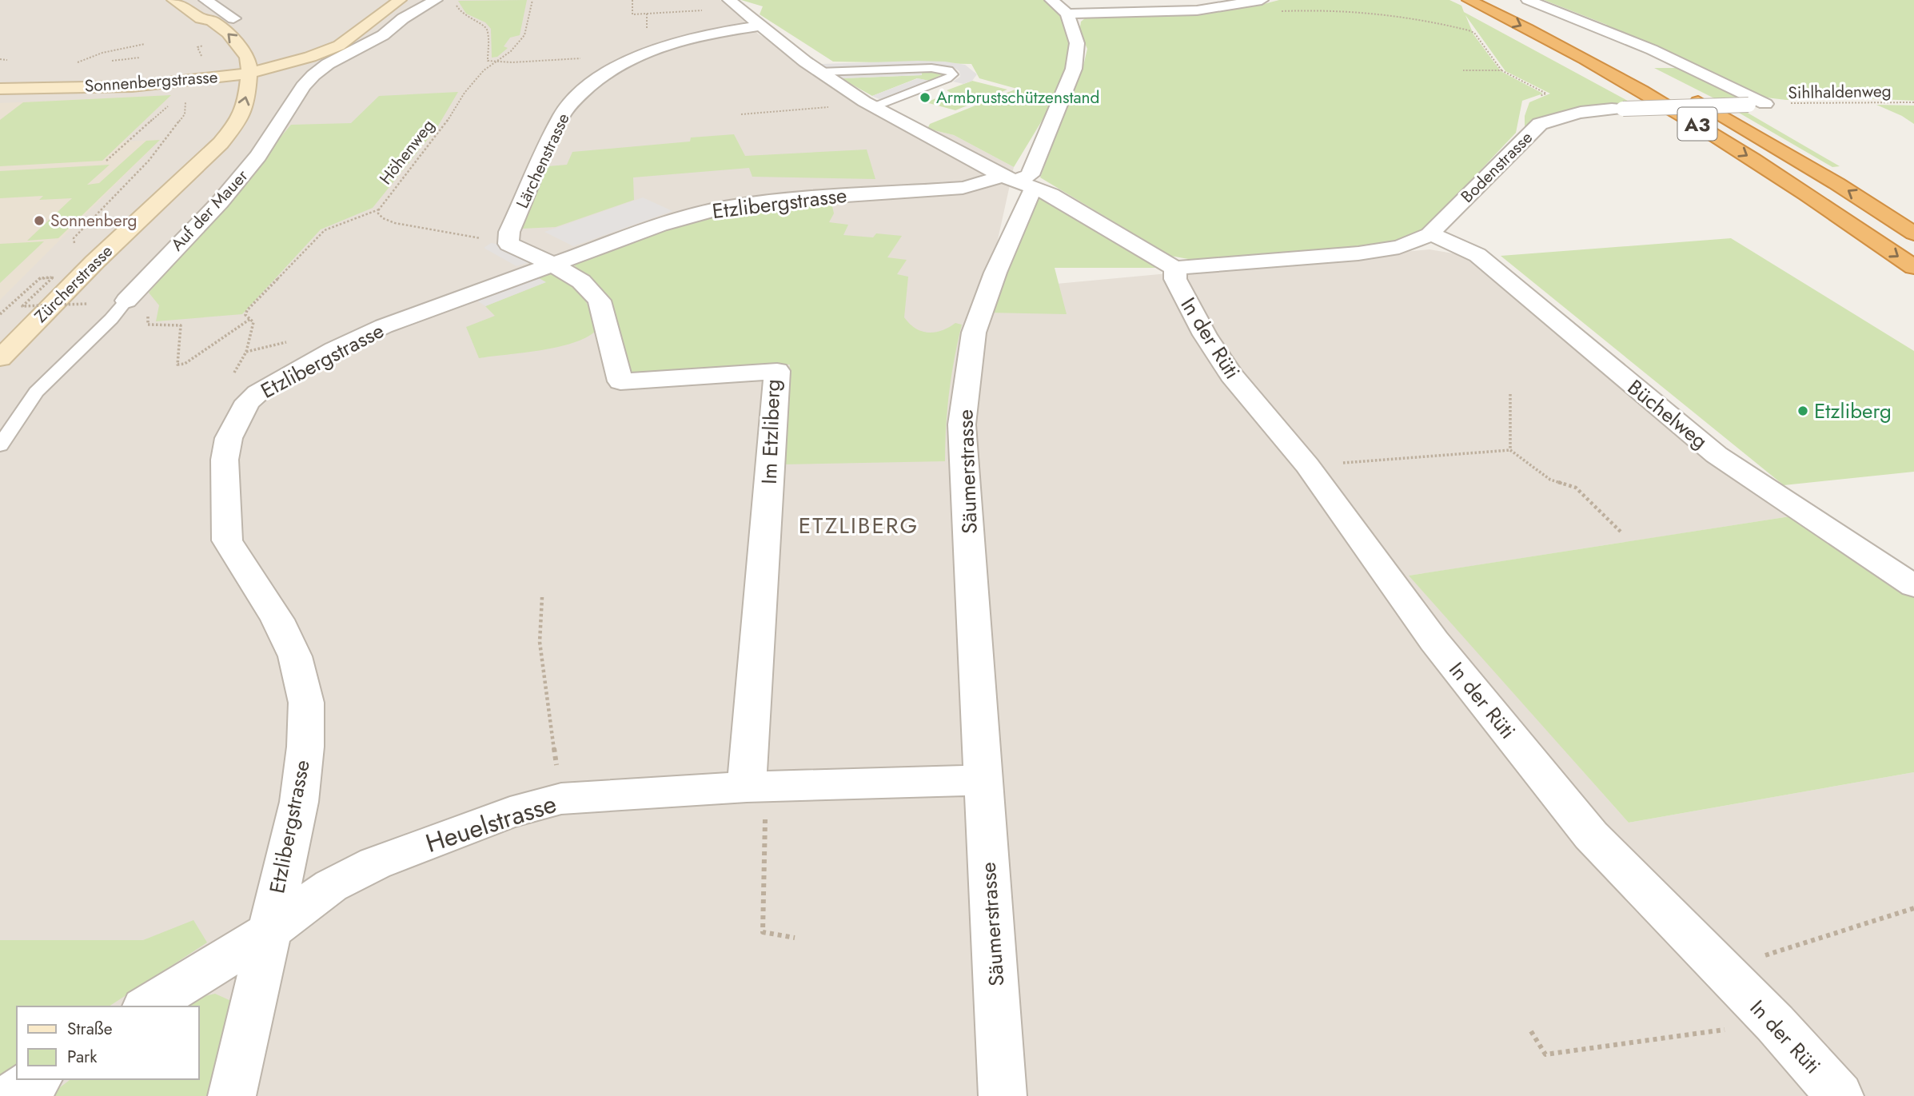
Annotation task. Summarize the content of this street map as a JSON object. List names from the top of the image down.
{
  "streets": {
    "highway": ["A3"],
    "main road": ["Sonnenbergstrasse", "Zürcherstrasse"],
    "street": [
      "Lärchenstrasse",
      "Bodenstrasse",
      "Etzlibergstrasse",
      "Auf der Mauer",
      "In der Rüti",
      "Büchelweg",
      "Im Etzliberg",
      "Säumerstrasse",
      "Heuelstrasse"
    ],
    "path": ["Sihlhaldenweg", "Höhenweg"]
  },
  "crossings": [
    ["Sonnenbergstrasse", "Zürcherstrasse"],
    ["Sihlhaldenweg", "Bodenstrasse"],
    ["Höhenweg", "Lärchenstrasse"],
    ["Bodenstrasse", "In der Rüti"],
    ["Bodenstrasse", "Büchelweg"],
    ["Etzlibergstrasse", "Im Etzliberg"],
    ["Etzlibergstrasse", "Säumerstrasse"],
    ["Etzlibergstrasse", "Heuelstrasse"],
    ["Im Etzliberg", "Heuelstrasse"],
    ["Säumerstrasse", "Heuelstrasse"]
  ],
  "districts": ["ETZLIBERG"],
  "places": ["Armbrustschützenstand", "Sonnenberg", "Etzliberg"],
  "legend": ["Straße", "Park"]
}
